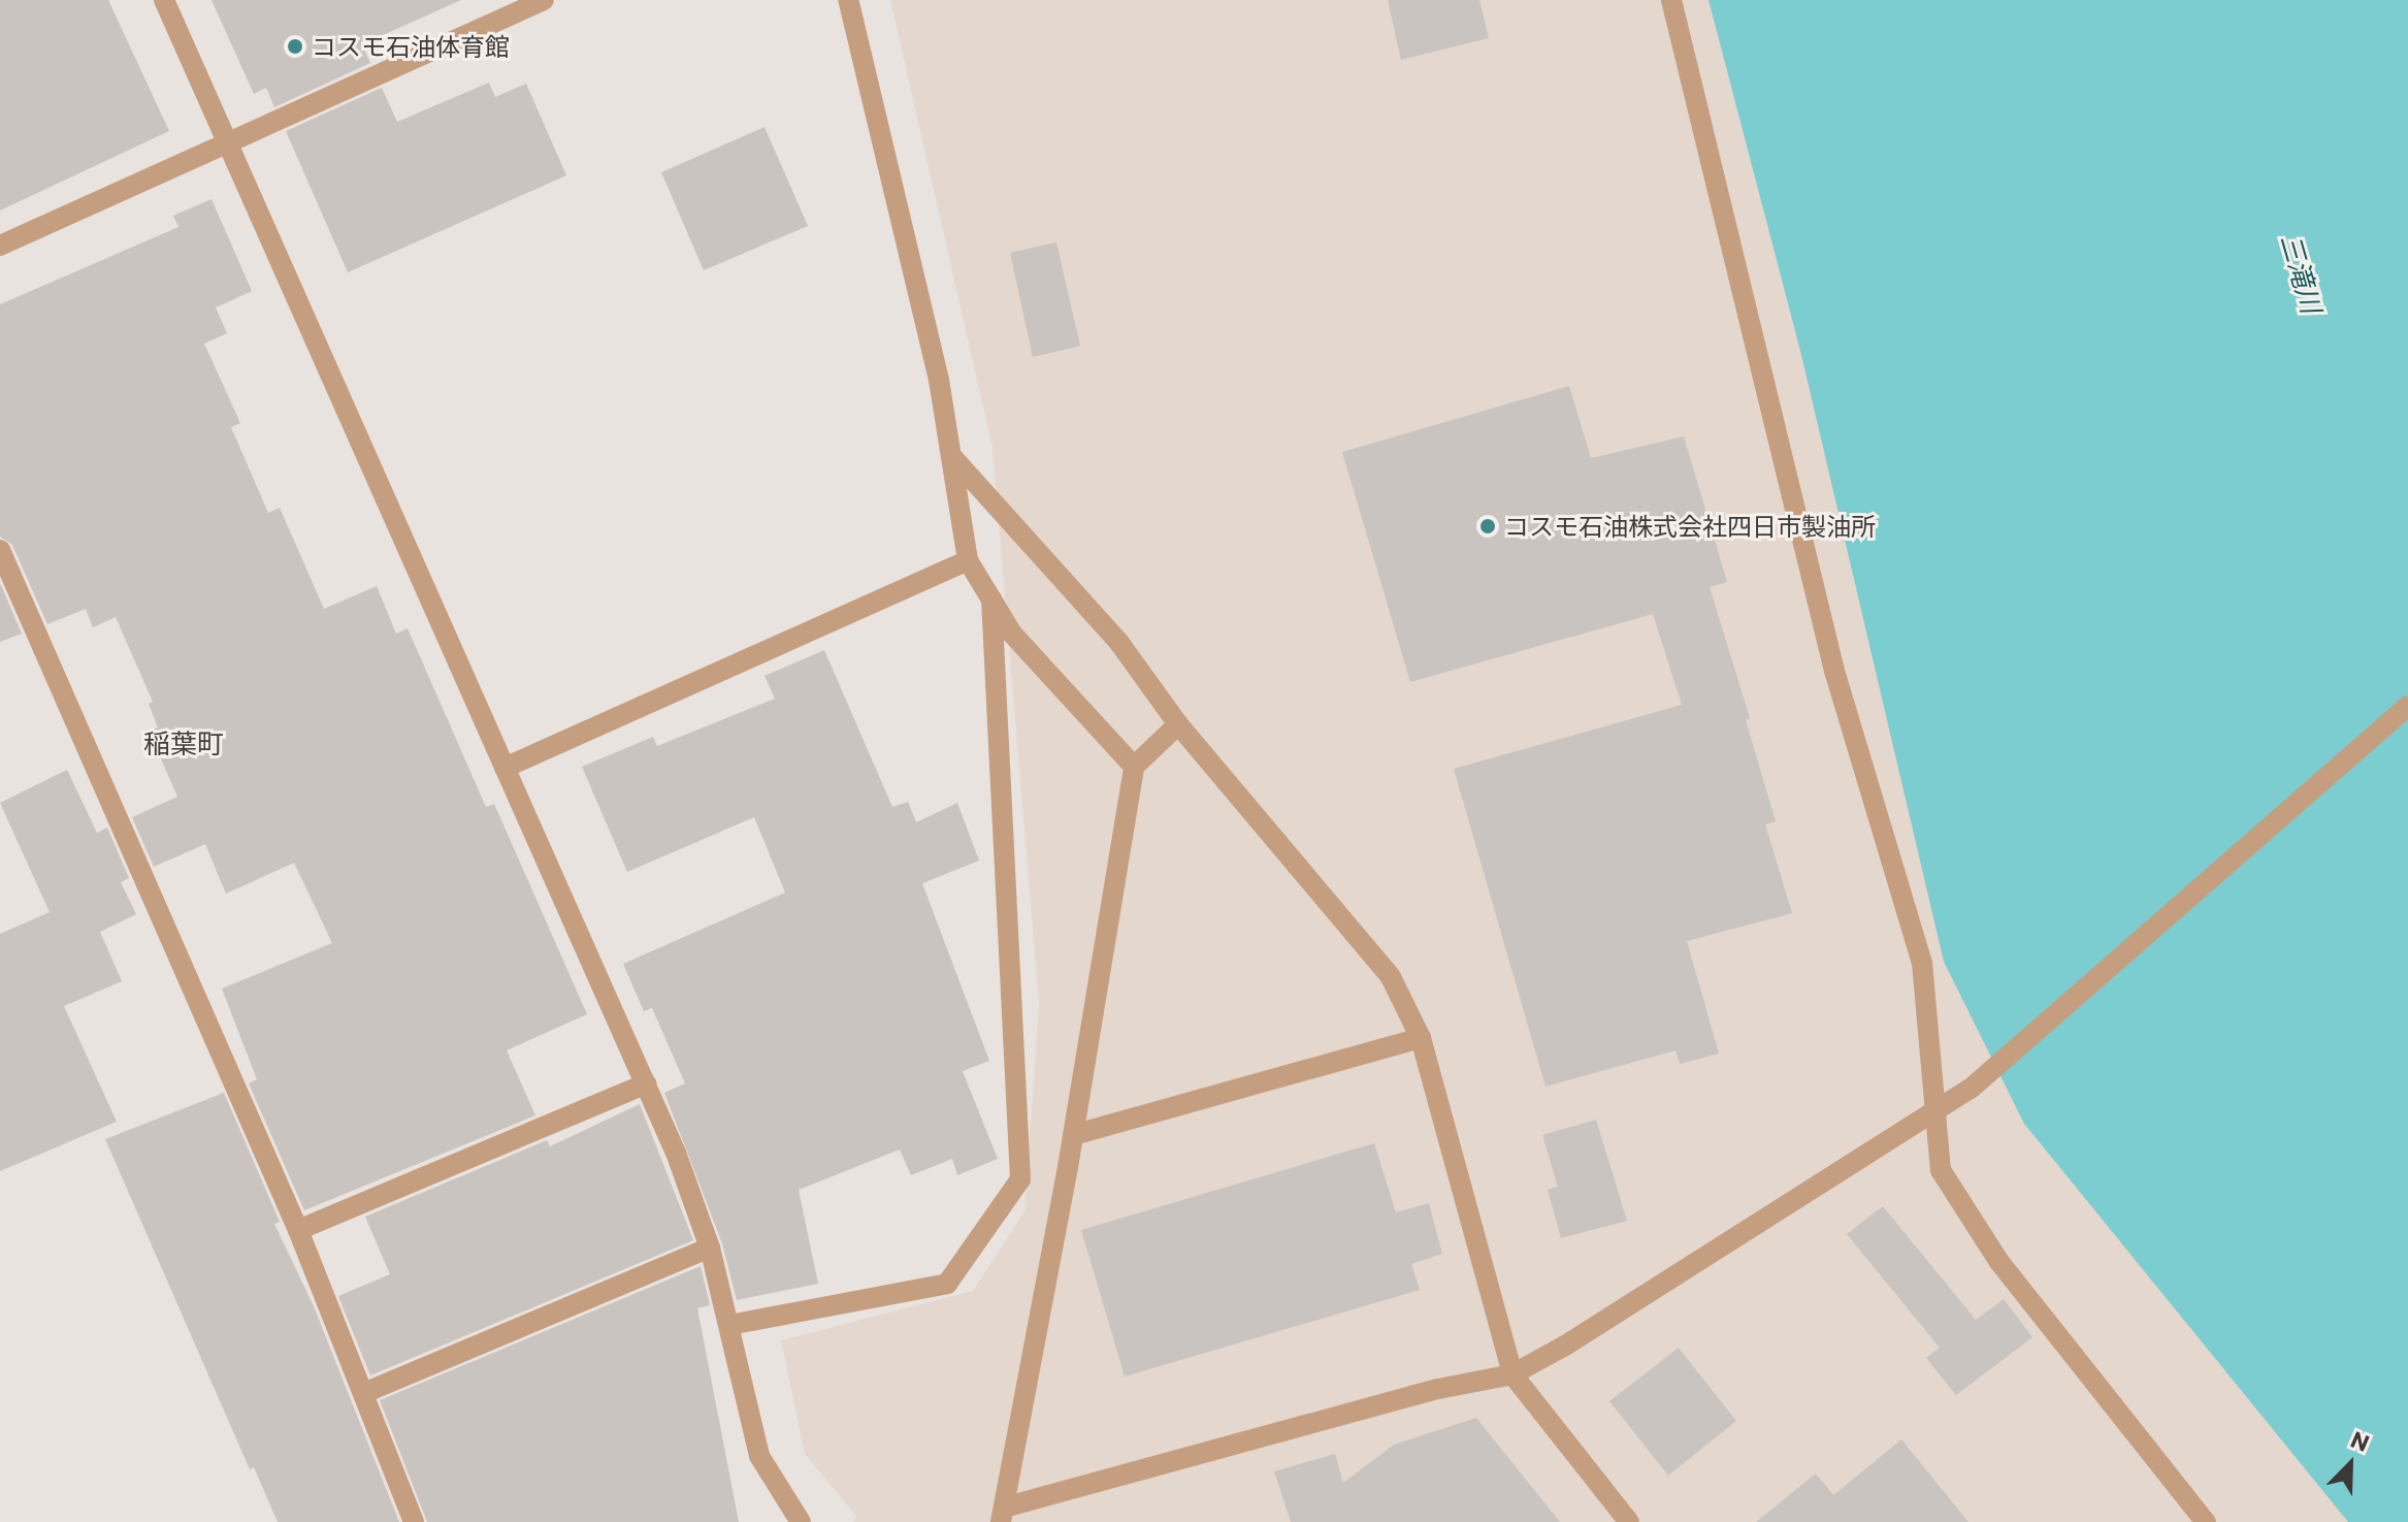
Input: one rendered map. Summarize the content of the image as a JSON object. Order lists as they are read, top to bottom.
{
  "districts": ["稲葉町"],
  "water": ["三滝川"],
  "places": ["コスモ石油体育館", "コスモ石油株式会社四日市製油所"],
  "north": "top right"
}
